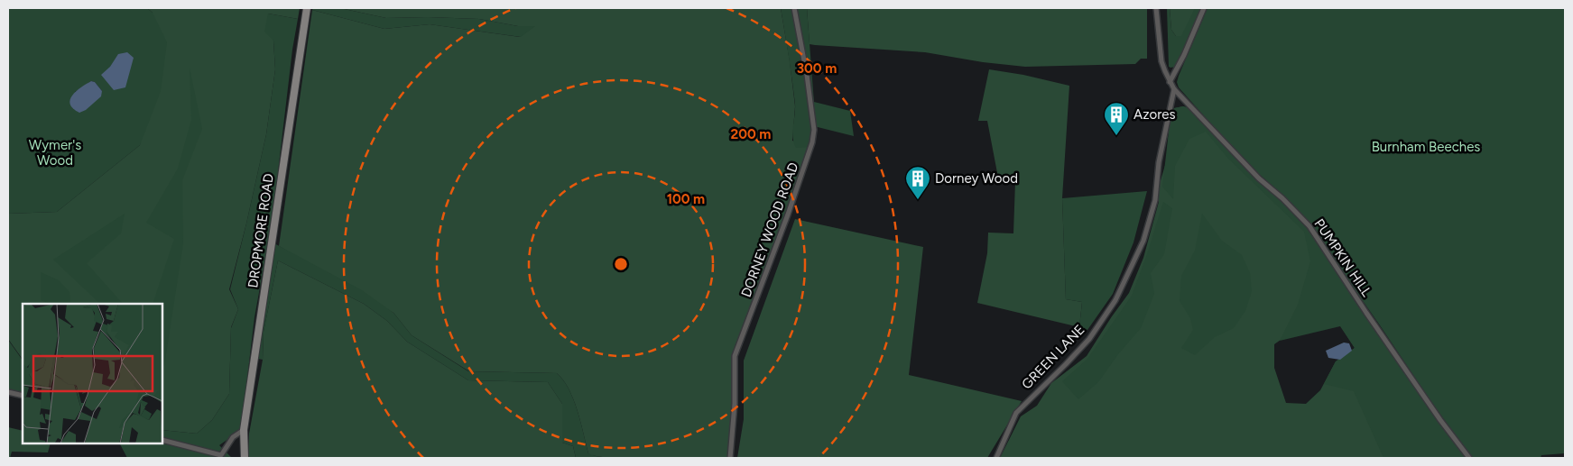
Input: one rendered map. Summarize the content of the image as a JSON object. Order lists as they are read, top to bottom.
{
  "streets": {
    "street": [
      "DORNEY WOOD ROAD",
      "DROPMORE ROAD",
      "PUMPKIN HILL",
      "GREEN LANE"
    ]
  },
  "crossings": [
    ["PUMPKIN HILL", "GREEN LANE"]
  ],
  "parks": ["Wymer's Wood", "Burnham Beeches"],
  "places": {
    "building": ["Azores", "Dorney Wood"]
  },
  "rings": ["300 m", "200 m", "100 m"]
}
